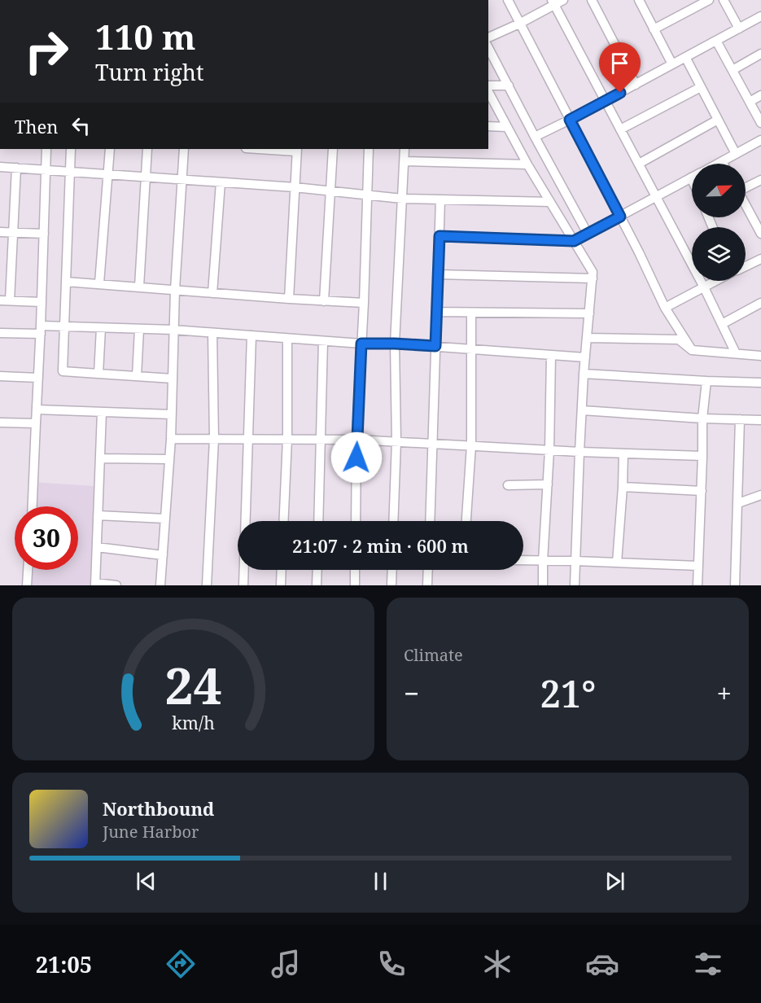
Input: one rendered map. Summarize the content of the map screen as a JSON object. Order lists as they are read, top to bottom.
{
  "north": "top right",
  "page": {
    "turn": ["110 m", "Turn right"],
    "then": "Then",
    "limit": "30",
    "trip": "21:07 · 2 min · 600 m",
    "tile": "Climate",
    "heat": ["−", "21°", "+"],
    "song": ["Northbound", "June Harbor"],
    "tabs": "21:05",
    "gauge": ["24", "km/h"]
  }
}
